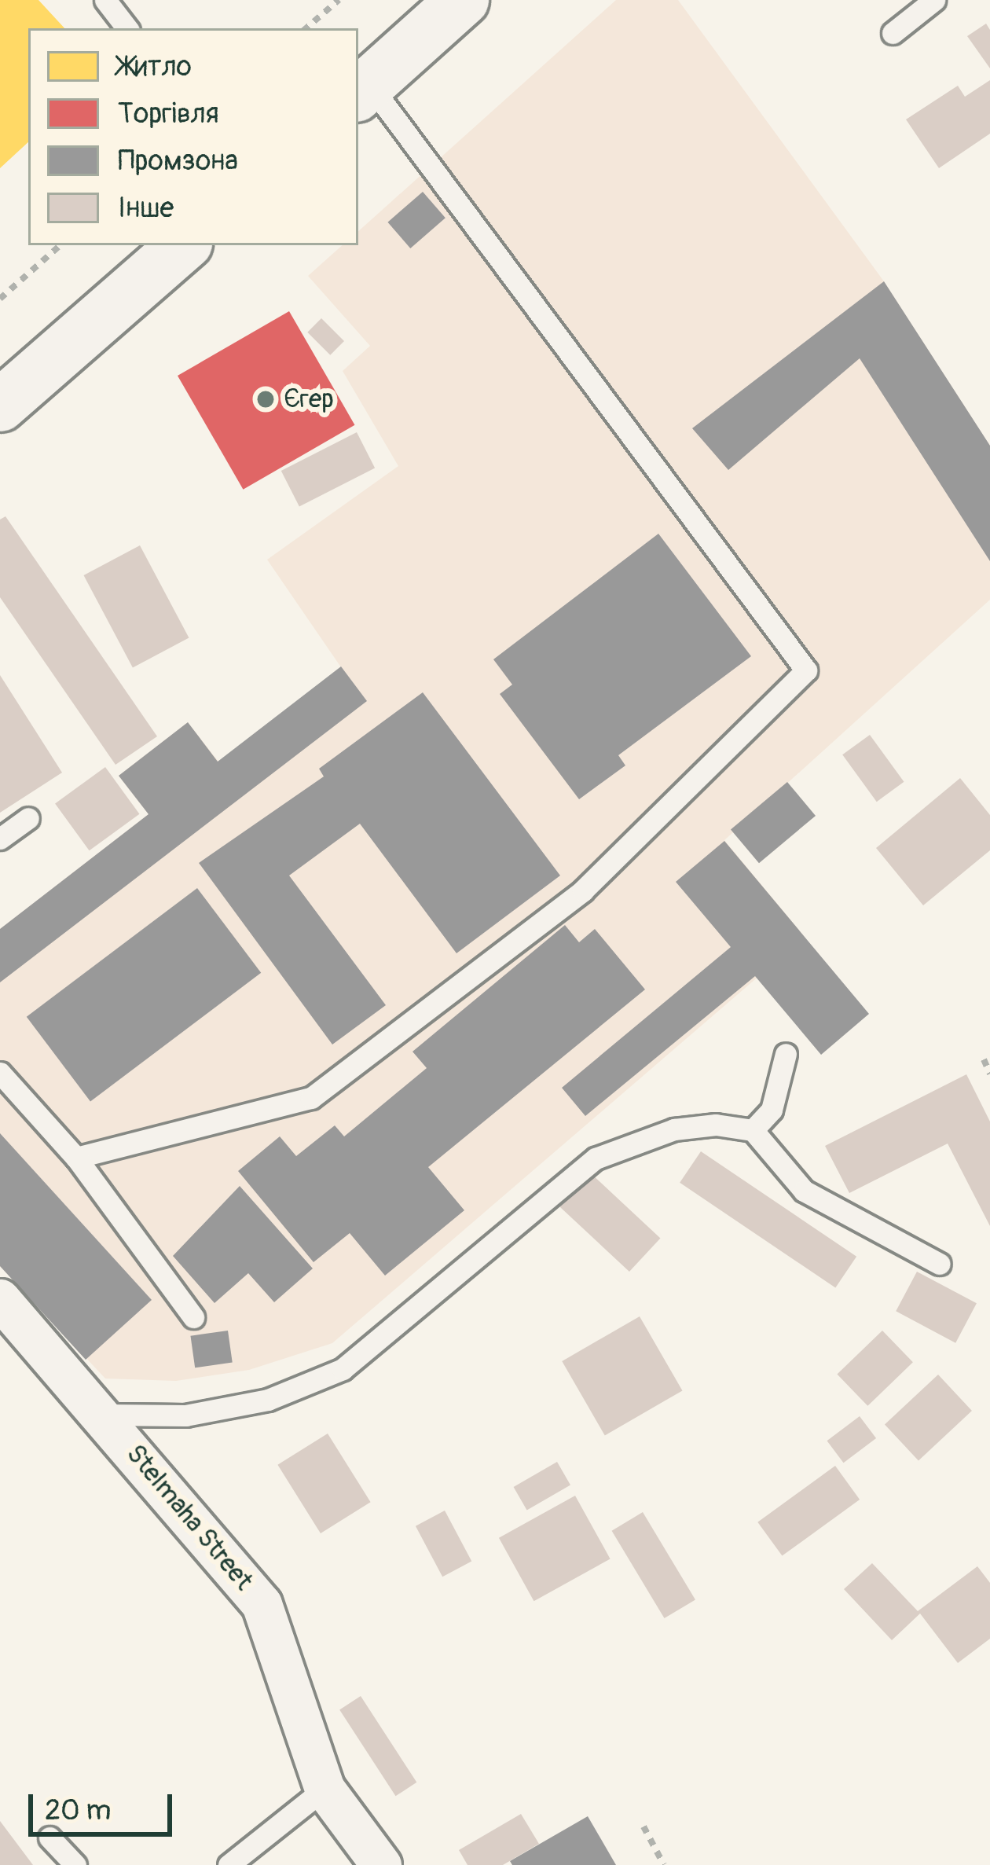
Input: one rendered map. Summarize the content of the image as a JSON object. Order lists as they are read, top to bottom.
{
  "streets": {
    "street": ["Stelmaha Street"]
  },
  "places": ["Єгер"],
  "legend": [
    "Житло",
    "Торгівля",
    "Промзона",
    "Інше"
  ],
  "scale_bar": "20 m"
}
